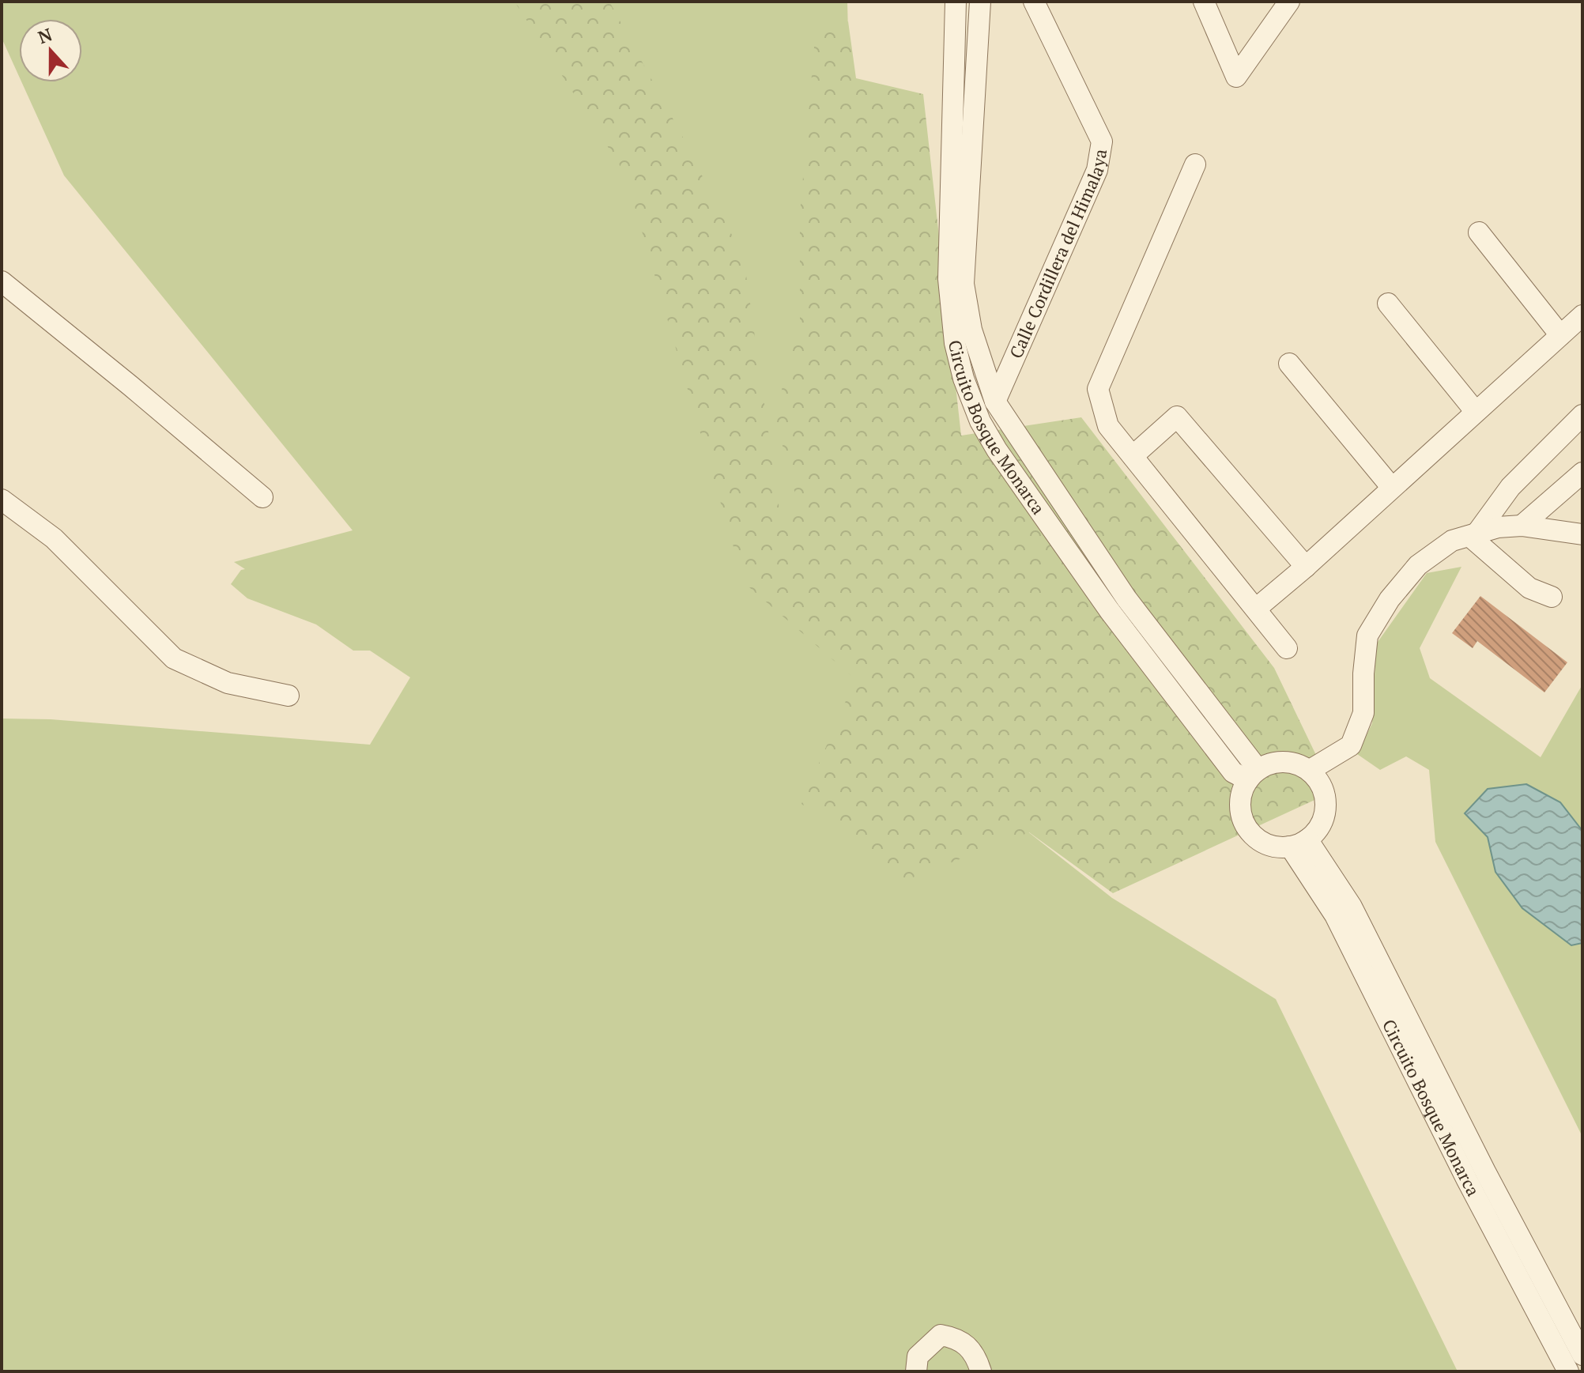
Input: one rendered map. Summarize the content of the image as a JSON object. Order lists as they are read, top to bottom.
{
  "streets": {
    "street": ["Calle Cordillera del Himalaya", "Circuito Bosque Monarca"]
  },
  "crossings": [
    ["Calle Cordillera del Himalaya", "Circuito Bosque Monarca"]
  ],
  "north": "top"
}
